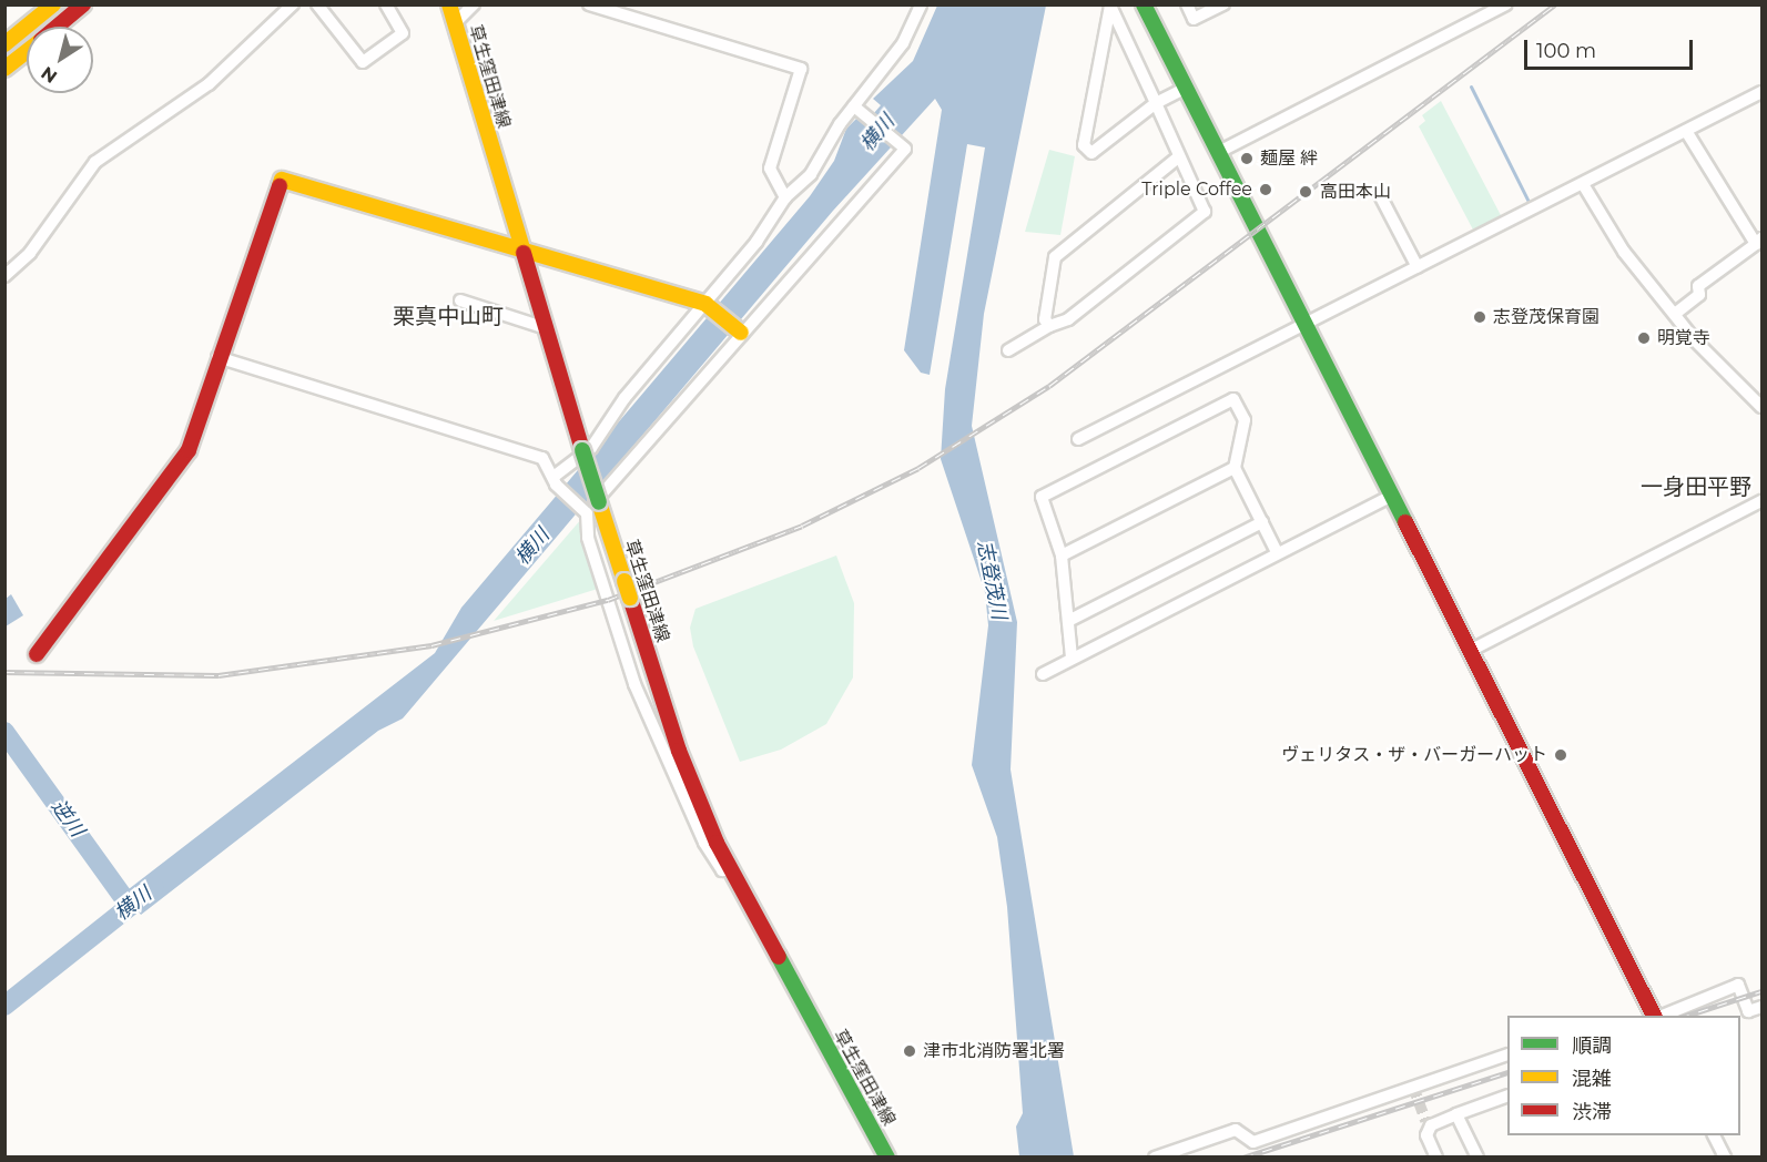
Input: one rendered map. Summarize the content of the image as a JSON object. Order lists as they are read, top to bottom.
{
  "streets": {
    "main road": ["草生窪田津線"]
  },
  "districts": ["栗真中山町", "一身田平野"],
  "water": ["横川", "志登茂川", "逆川"],
  "places": [
    "麺屋 絆",
    "Triple Coffee",
    "高田本山",
    "志登茂保育園",
    "明覚寺",
    "ヴェリタス・ザ・バーガーハット",
    "津市北消防署北署"
  ],
  "legend": ["順調", "混雑", "渋滞"],
  "scale_bar": "100 m",
  "north": "bottom left"
}
